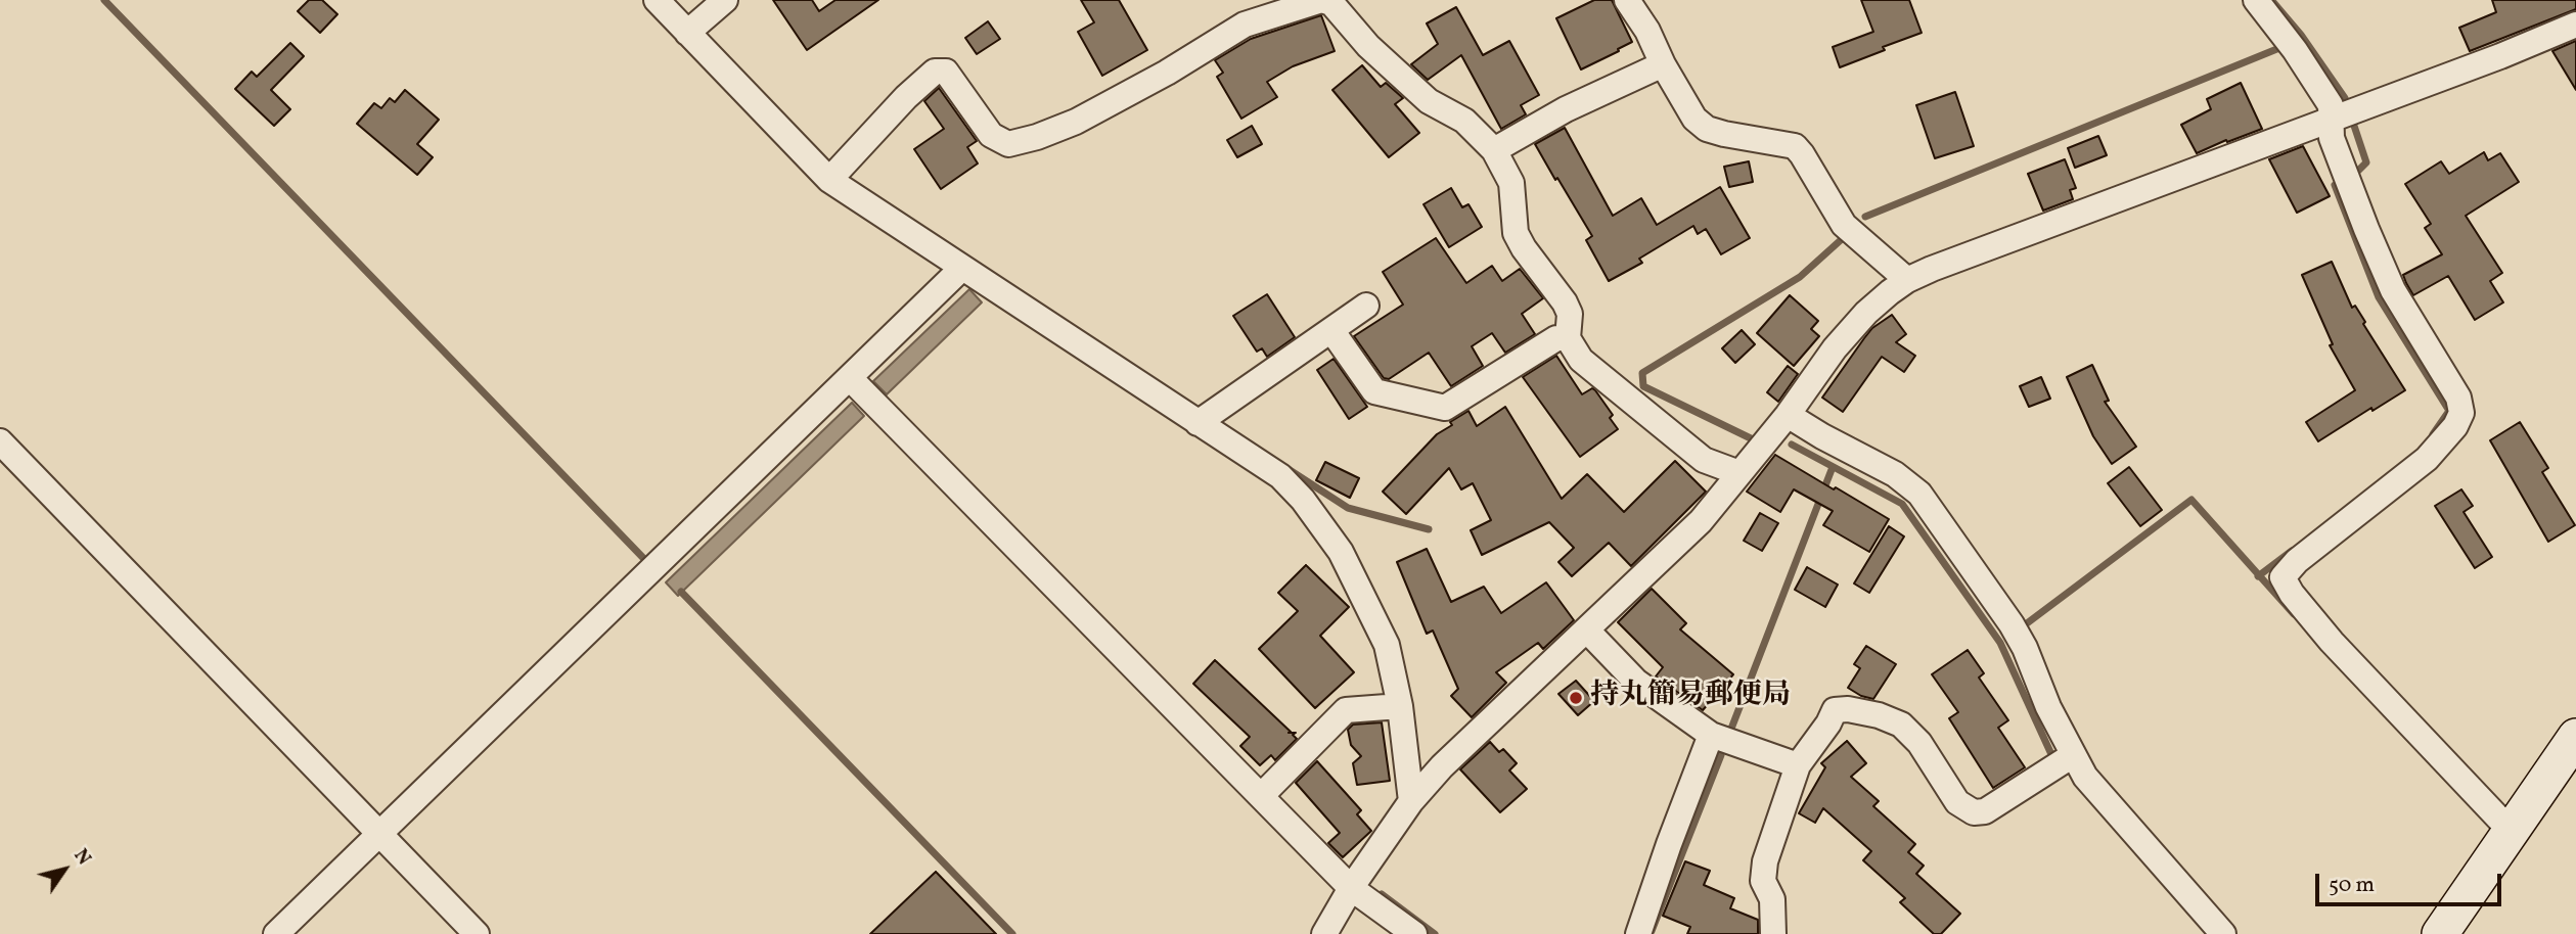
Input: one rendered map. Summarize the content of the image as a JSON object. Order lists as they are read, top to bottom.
{
  "places": ["持丸簡易郵便局"],
  "scale_bar": "50 m",
  "north": "top right"
}
